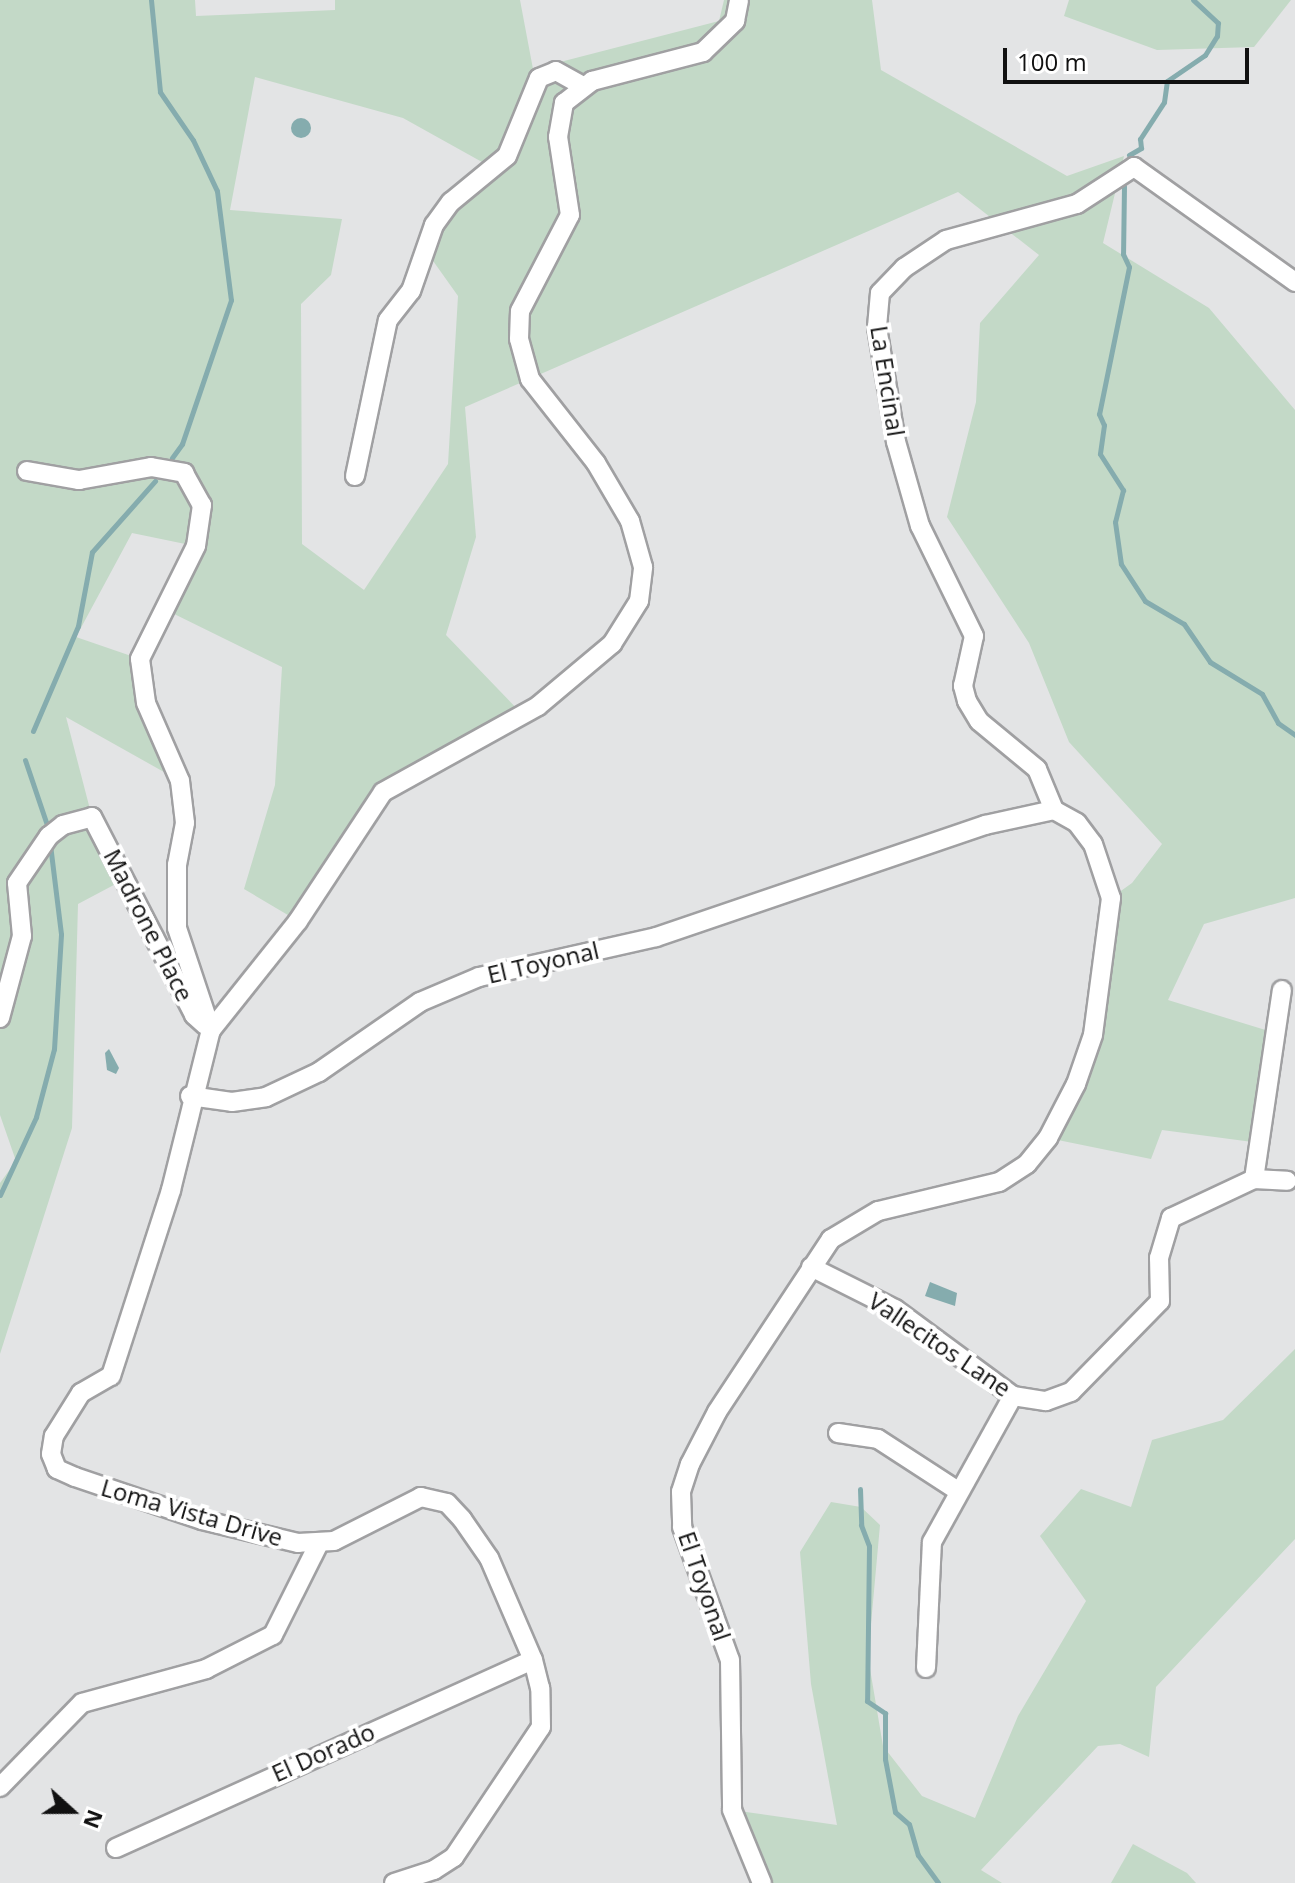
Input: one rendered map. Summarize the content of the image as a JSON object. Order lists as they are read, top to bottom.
{
  "streets": {
    "street": [
      "La Encinal",
      "Madrone Place",
      "El Toyonal",
      "Vallecitos Lane",
      "Loma Vista Drive",
      "El Dorado"
    ]
  },
  "crossings": [
    ["La Encinal", "El Toyonal"],
    ["El Toyonal", "Vallecitos Lane"],
    ["El Toyonal", "Loma Vista Drive"],
    ["Loma Vista Drive", "El Dorado"]
  ],
  "scale_bar": "100 m",
  "north": "right"
}
